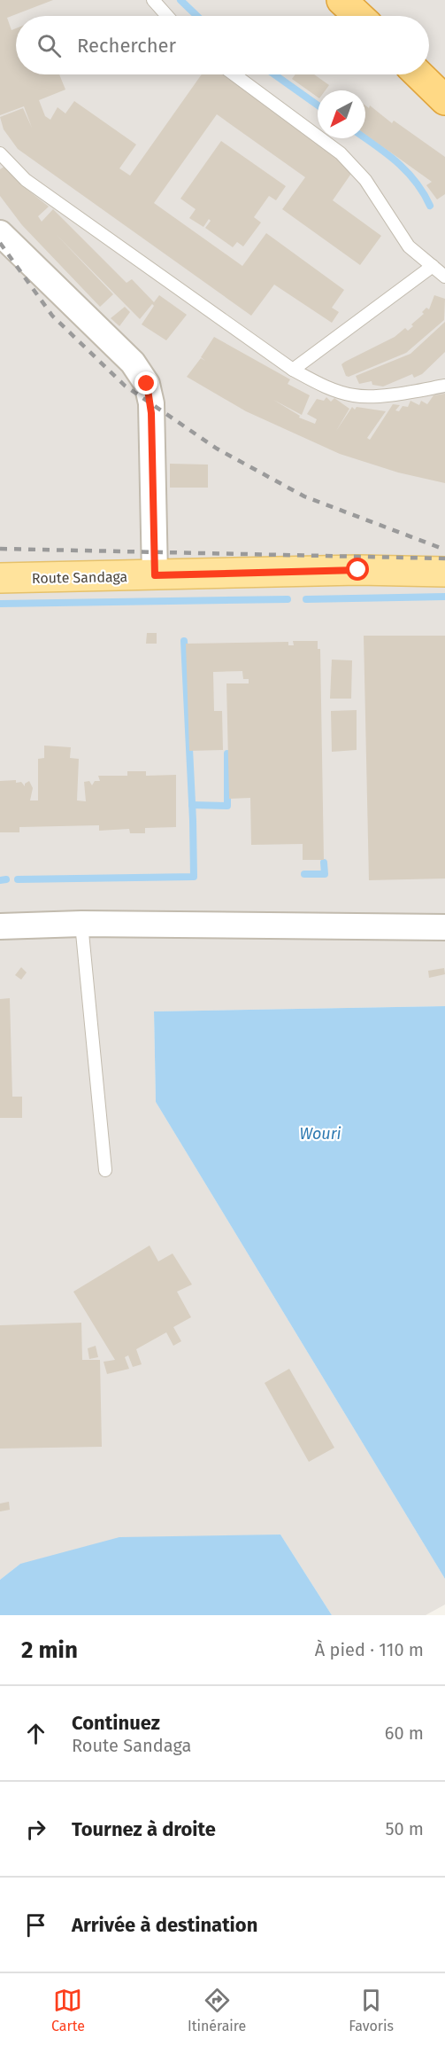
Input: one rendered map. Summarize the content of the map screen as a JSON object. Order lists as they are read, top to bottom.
{
  "streets": {
    "main road": ["Route Sandaga"]
  },
  "water": ["Wouri"],
  "north": "bottom left",
  "page": {
    "search": "Rechercher",
    "heading": ["2 min", "À pied · 110 m"],
    "list": [
      ["Continuez", "Route Sandaga", "60 m"],
      ["Tournez à droite", "50 m"],
      "Arrivée à destination"
    ],
    "nav": ["Carte", "Itinéraire", "Favoris"]
  }
}
